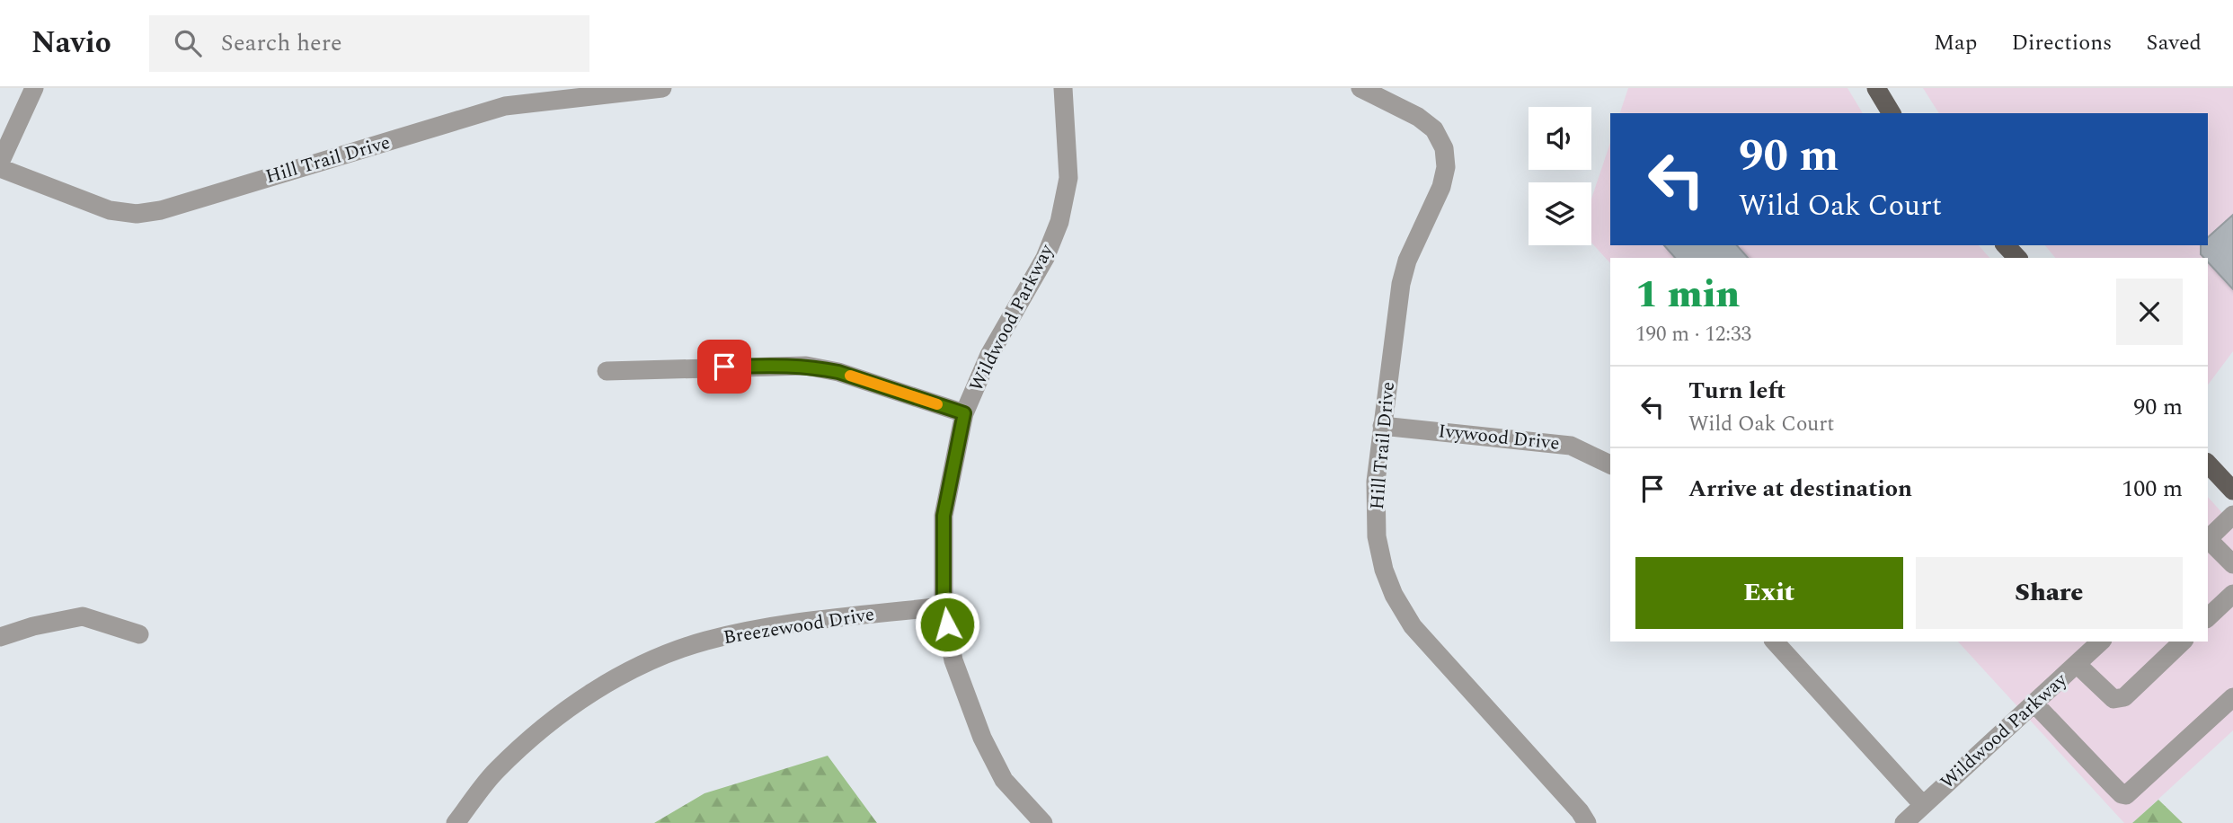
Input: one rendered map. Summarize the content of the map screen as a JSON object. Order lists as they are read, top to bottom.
{
  "streets": {
    "street": [
      "Hill Trail Drive",
      "Wildwood Parkway",
      "Ivywood Drive",
      "Breezewood Drive"
    ]
  },
  "crossings": [
    ["Hill Trail Drive", "Ivywood Drive"],
    ["Wildwood Parkway", "Breezewood Drive"]
  ],
  "page": {
    "header": "Navio",
    "search": "Search here",
    "nav": ["Map", "Directions", "Saved"],
    "turn": ["90 m", "Wild Oak Court"],
    "heading": ["1 min", "190 m · 12:33"],
    "list": [
      {
        "name": "Turn left",
        "note": "Wild Oak Court",
        "value": "90 m"
      },
      {
        "name": "Arrive at destination",
        "value": "100 m"
      }
    ],
    "buttons": ["Exit", "Share"]
  }
}
